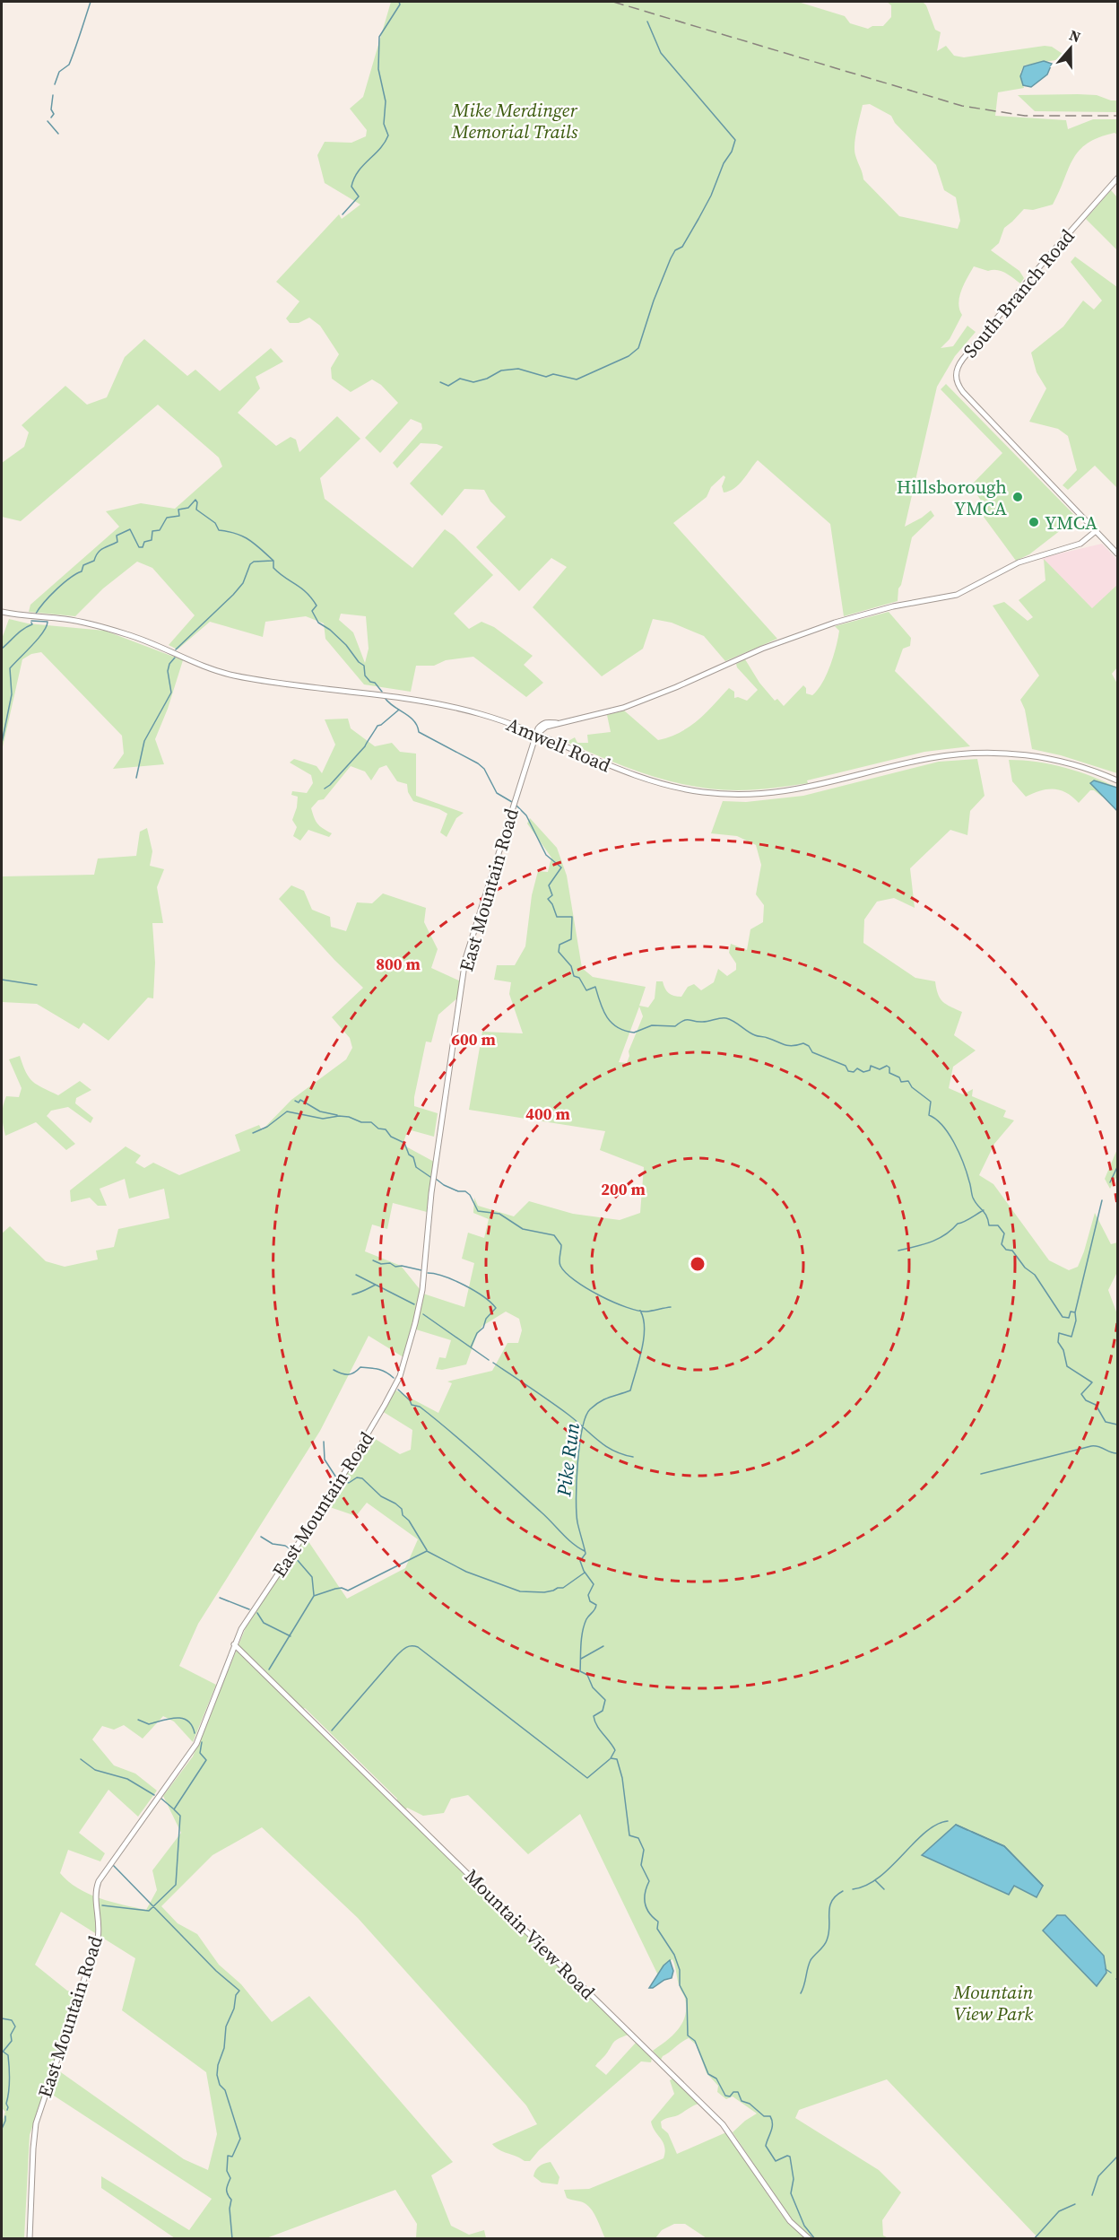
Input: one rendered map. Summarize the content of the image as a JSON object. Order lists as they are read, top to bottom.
{
  "streets": {
    "street": [
      "South Branch Road",
      "Amwell Road",
      "East Mountain Road",
      "Mountain View Road"
    ]
  },
  "crossings": [
    ["Amwell Road", "East Mountain Road"],
    ["East Mountain Road", "Mountain View Road"]
  ],
  "water": ["Pike Run"],
  "parks": ["Mike Merdinger Memorial Trails", "Mountain View Park"],
  "places": ["Hillsborough YMCA", "YMCA"],
  "north": "top",
  "rings": [
    "800 m",
    "600 m",
    "400 m",
    "200 m"
  ]
}
